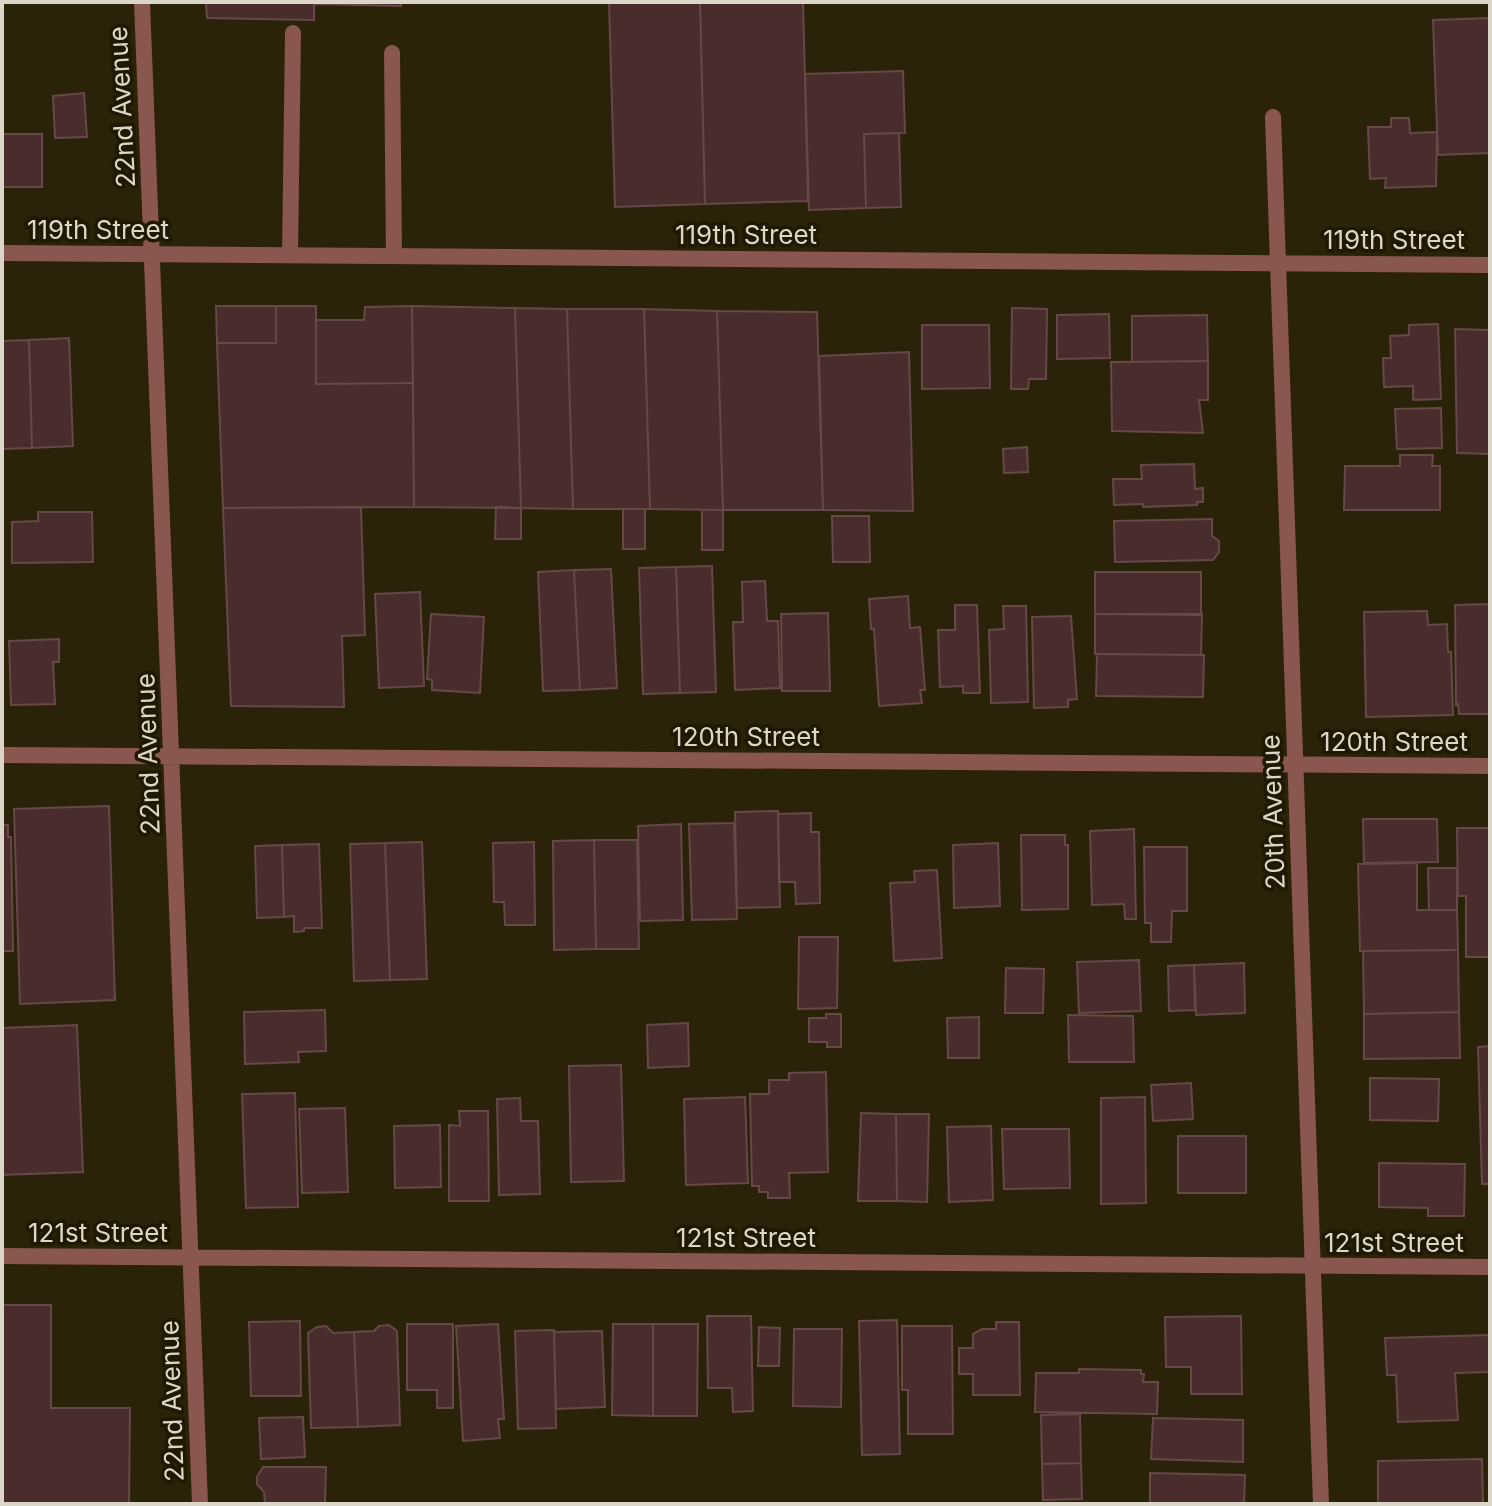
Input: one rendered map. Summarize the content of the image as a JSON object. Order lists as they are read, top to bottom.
{
  "streets": {
    "street": [
      "22nd Avenue",
      "119th Street",
      "120th Street",
      "20th Avenue",
      "121st Street"
    ]
  },
  "crossings": [
    ["22nd Avenue", "119th Street"],
    ["22nd Avenue", "120th Street"],
    ["22nd Avenue", "121st Street"],
    ["119th Street", "20th Avenue"],
    ["120th Street", "20th Avenue"],
    ["20th Avenue", "121st Street"]
  ]
}
